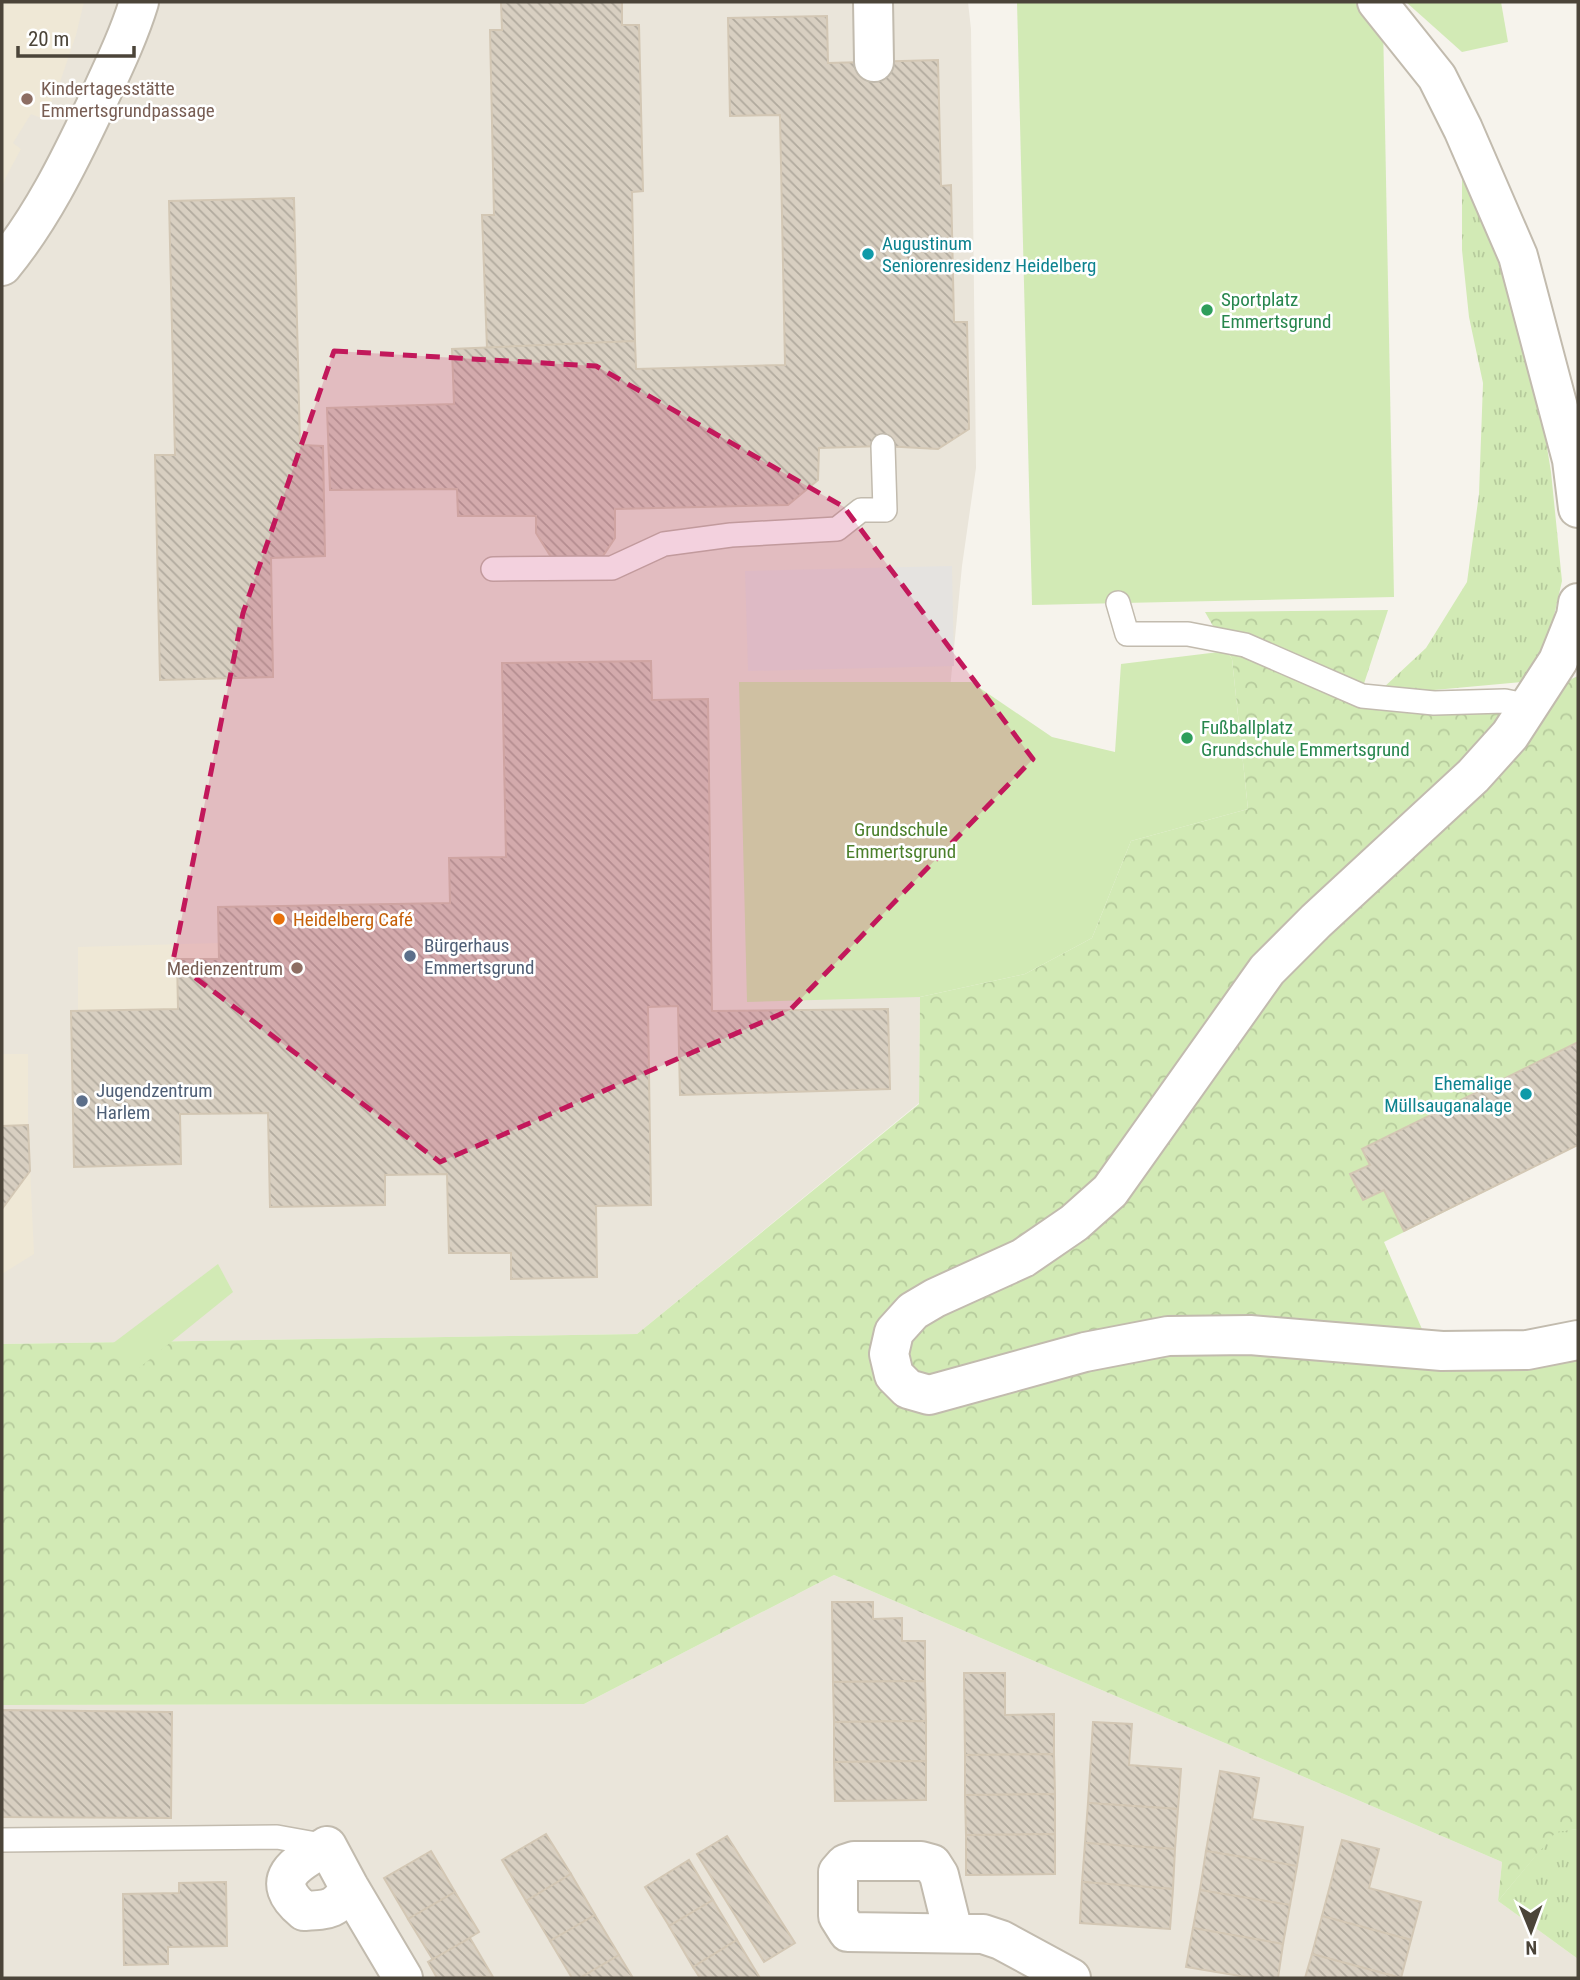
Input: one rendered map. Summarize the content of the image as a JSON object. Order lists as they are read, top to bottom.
{
  "parks": ["Grundschule Emmertsgrund"],
  "places": [
    "Kindertagesstätte Emmertsgrundpassage",
    "Augustinum Seniorenresidenz Heidelberg",
    "Sportplatz Emmertsgrund",
    "Fußballplatz Grundschule Emmertsgrund",
    "Heidelberg Café",
    "Bürgerhaus Emmertsgrund",
    "Medienzentrum",
    "Ehemalige Müllsauganalage",
    "Jugendzentrum Harlem"
  ],
  "scale_bar": "20 m",
  "north": "bottom"
}
